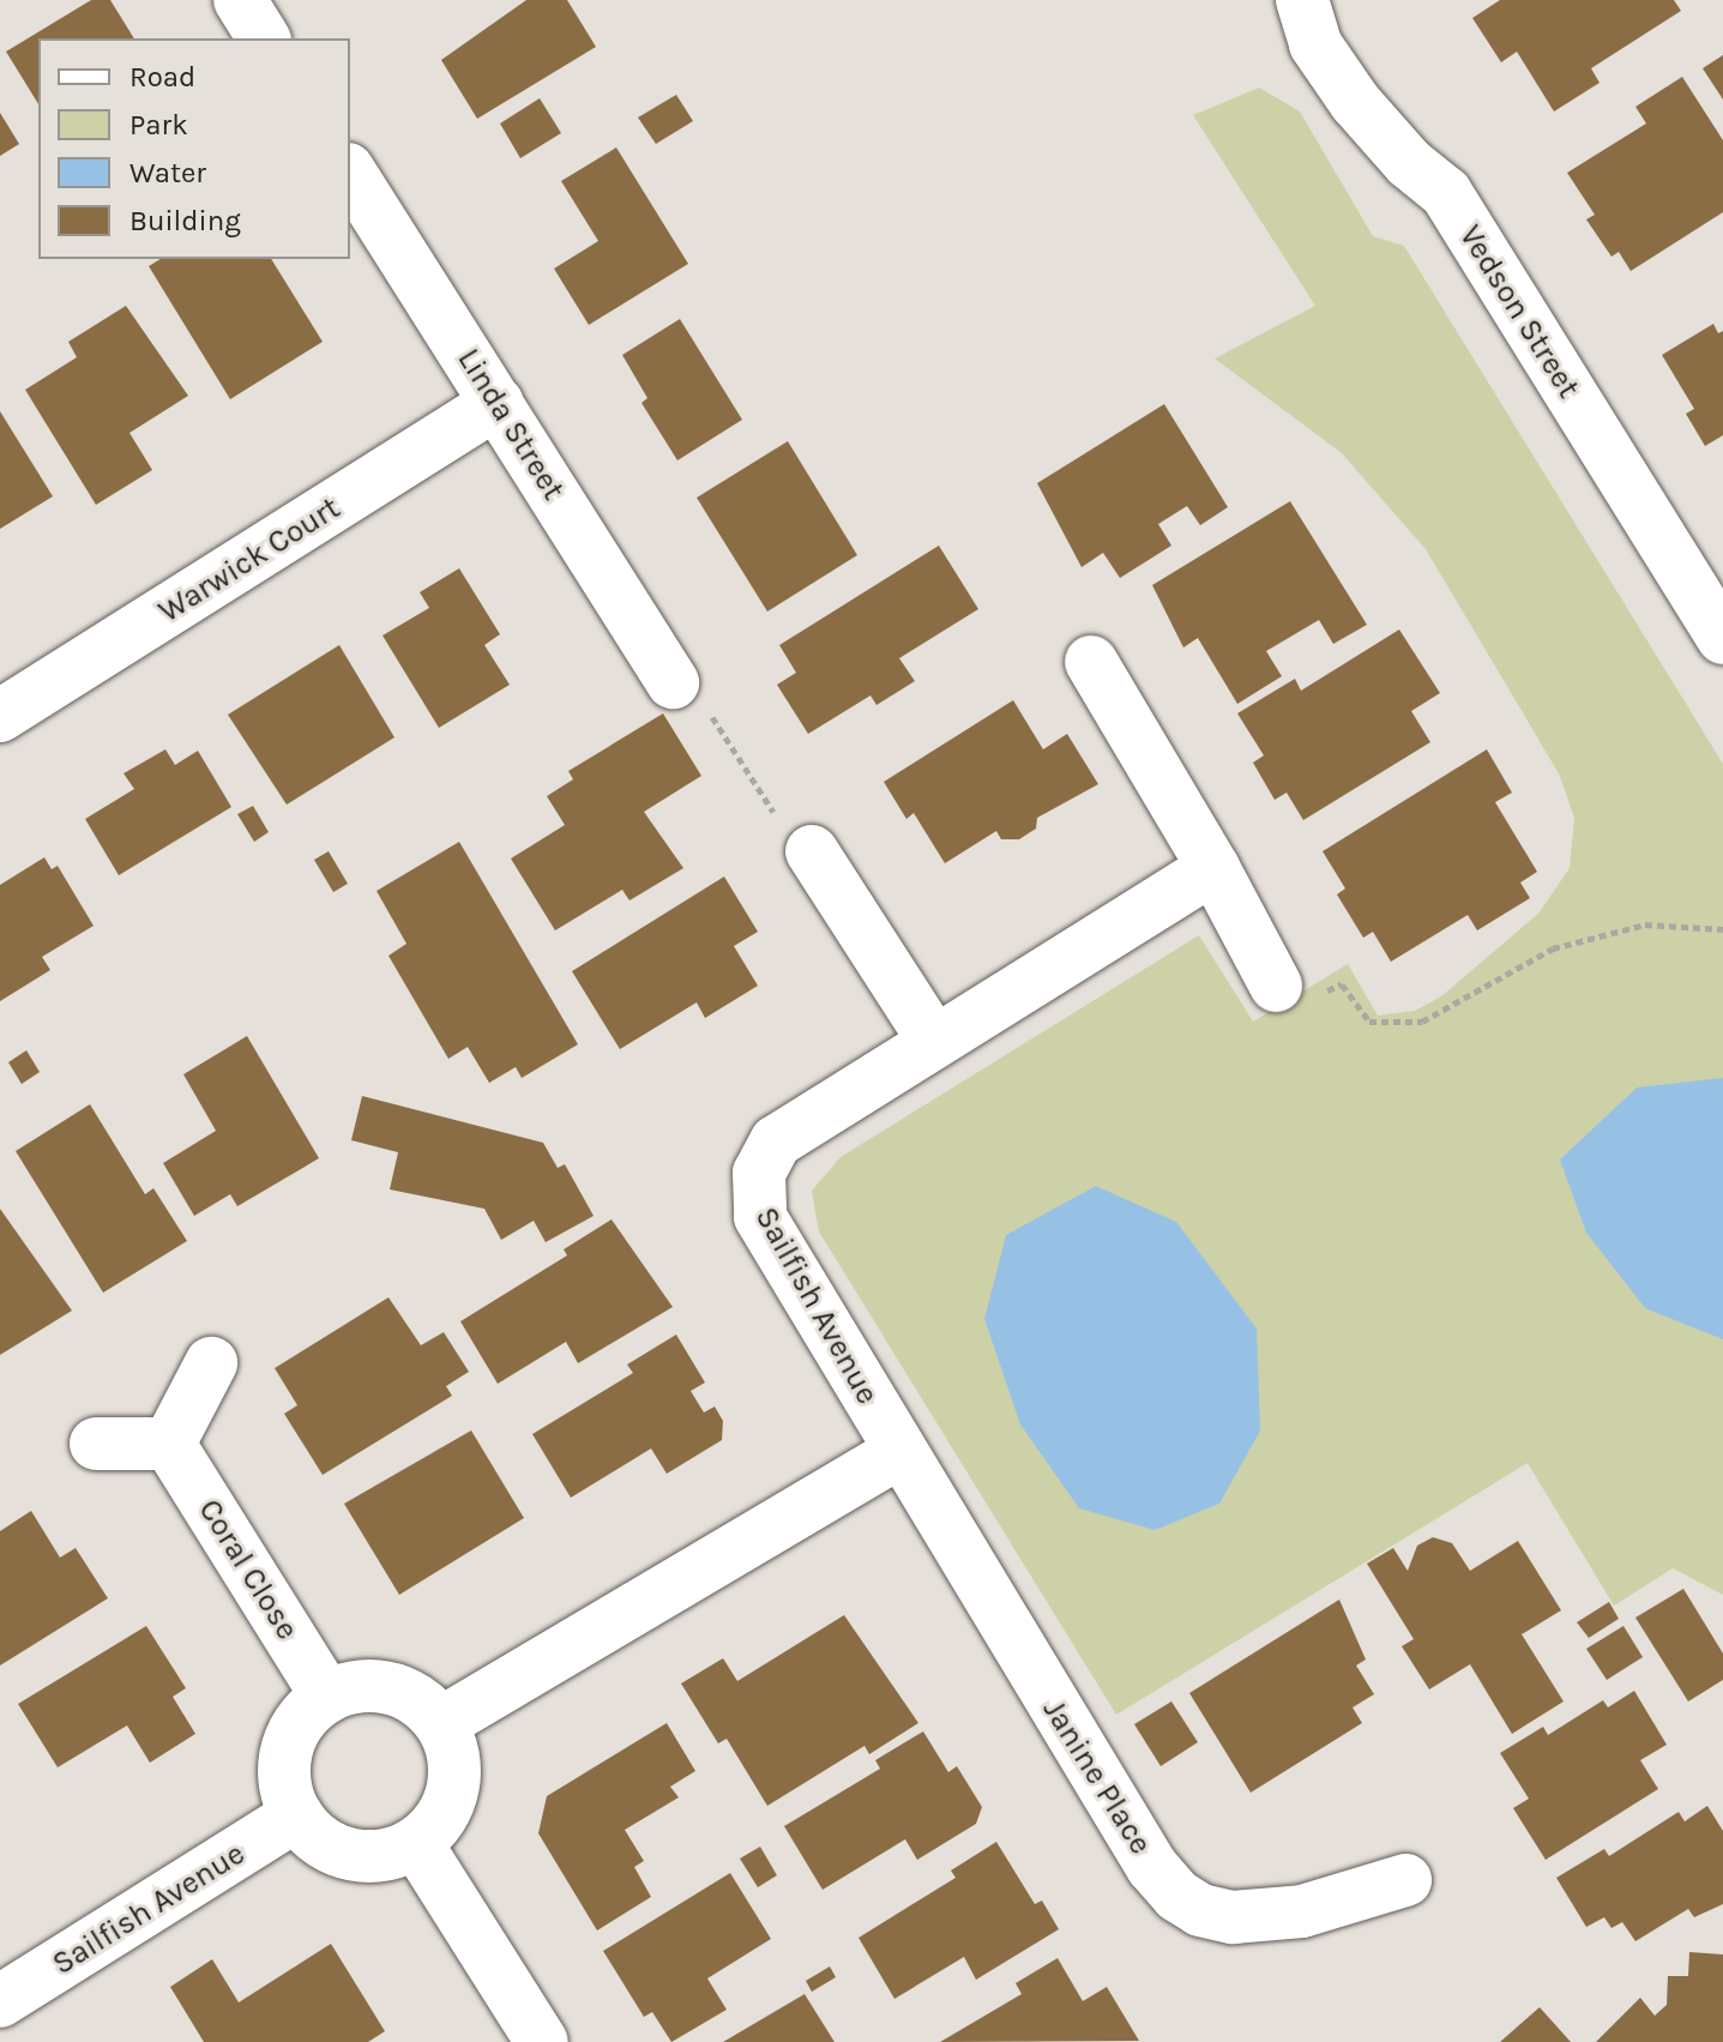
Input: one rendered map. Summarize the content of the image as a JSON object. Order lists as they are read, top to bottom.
{
  "streets": {
    "street": [
      "Vedson Street",
      "Linda Street",
      "Warwick Court",
      "Sailfish Avenue",
      "Coral Close",
      "Janine Place"
    ]
  },
  "crossings": [
    ["Linda Street", "Warwick Court"],
    ["Sailfish Avenue", "Coral Close"],
    ["Sailfish Avenue", "Janine Place"]
  ],
  "legend": [
    "Road",
    "Park",
    "Water",
    "Building"
  ]
}
